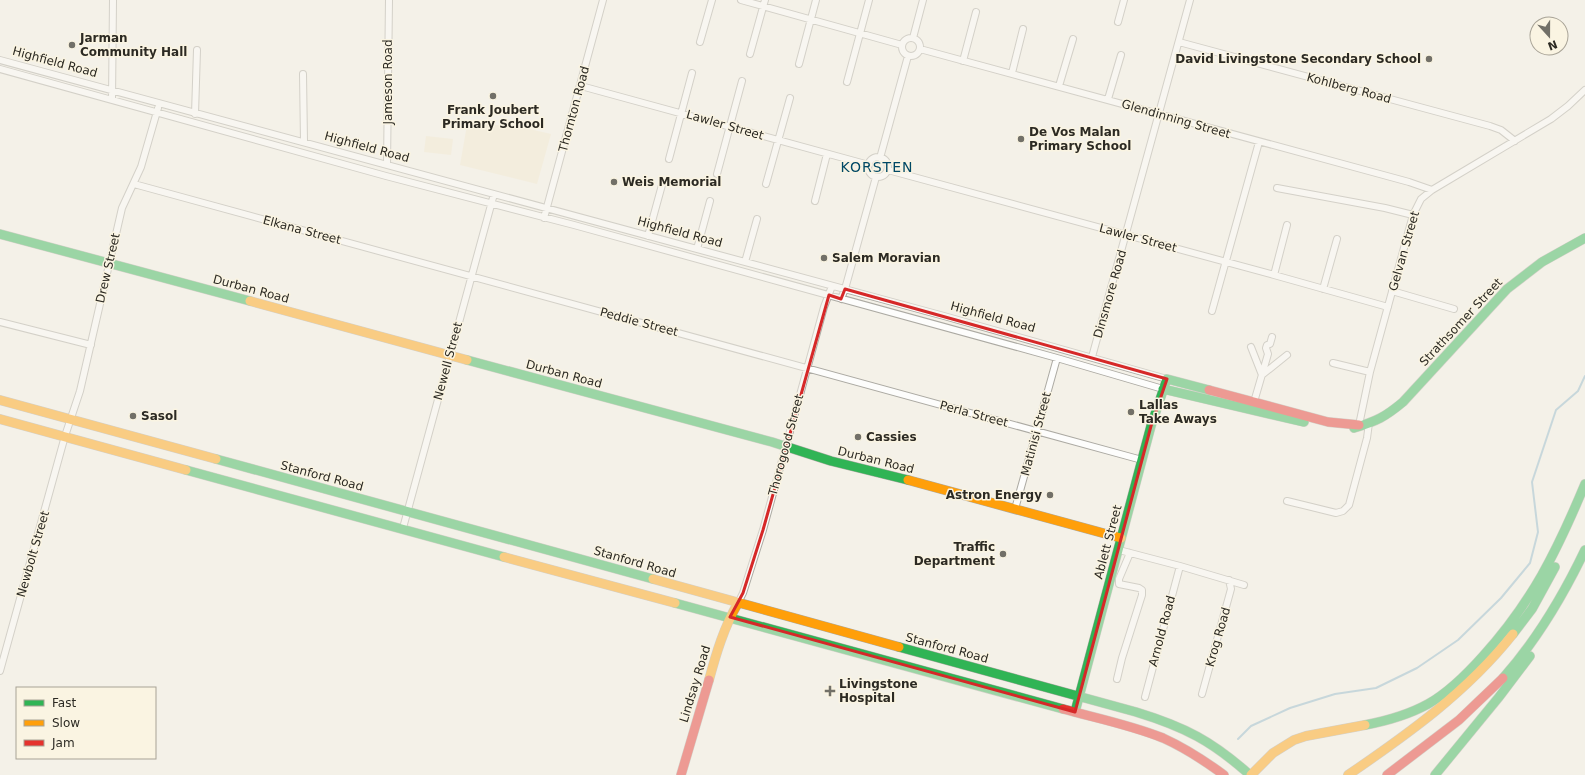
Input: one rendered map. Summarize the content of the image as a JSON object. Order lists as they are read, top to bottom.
{
  "streets": {
    "main road": [
      "Highfield Road",
      "Durban Road",
      "Strathsomer Street",
      "Stanford Road",
      "Ablett Street",
      "Lindsay Road"
    ],
    "street": [
      "Jameson Road",
      "Kohlberg Road",
      "Thornton Road",
      "Glendinning Street",
      "Lawler Street",
      "Elkana Street",
      "Gelvan Street",
      "Drew Street",
      "Dinsmore Road",
      "Peddie Street",
      "Newell Street",
      "Perla Street",
      "Matinisi Street",
      "Thorogood Street",
      "Newbolt Street",
      "Arnold Road",
      "Krog Road"
    ]
  },
  "crossings": [
    ["Highfield Road", "Jameson Road"],
    ["Highfield Road", "Thornton Road"],
    ["Highfield Road", "Gelvan Street"],
    ["Highfield Road", "Drew Street"],
    ["Highfield Road", "Dinsmore Road"],
    ["Highfield Road", "Strathsomer Street"],
    ["Highfield Road", "Newell Street"],
    ["Highfield Road", "Matinisi Street"],
    ["Highfield Road", "Thorogood Street"],
    ["Highfield Road", "Ablett Street"],
    ["Kohlberg Road", "Gelvan Street"],
    ["Kohlberg Road", "Dinsmore Road"],
    ["Thornton Road", "Lawler Street"],
    ["Glendinning Street", "Gelvan Street"],
    ["Glendinning Street", "Dinsmore Road"],
    ["Lawler Street", "Gelvan Street"],
    ["Lawler Street", "Dinsmore Road"],
    ["Elkana Street", "Drew Street"],
    ["Elkana Street", "Peddie Street"],
    ["Elkana Street", "Newell Street"],
    ["Gelvan Street", "Strathsomer Street"],
    ["Drew Street", "Durban Road"],
    ["Drew Street", "Stanford Road"],
    ["Drew Street", "Newbolt Street"],
    ["Durban Road", "Newell Street"],
    ["Durban Road", "Matinisi Street"],
    ["Durban Road", "Thorogood Street"],
    ["Durban Road", "Ablett Street"],
    ["Peddie Street", "Newell Street"],
    ["Peddie Street", "Perla Street"],
    ["Peddie Street", "Thorogood Street"],
    ["Newell Street", "Stanford Road"],
    ["Perla Street", "Matinisi Street"],
    ["Perla Street", "Thorogood Street"],
    ["Perla Street", "Ablett Street"],
    ["Thorogood Street", "Stanford Road"],
    ["Thorogood Street", "Lindsay Road"],
    ["Stanford Road", "Ablett Street"],
    ["Stanford Road", "Lindsay Road"]
  ],
  "districts": ["KORSTEN"],
  "places": {
    "other": [
      "Jarman Community Hall",
      "David Livingstone Secondary School",
      "Frank Joubert Primary School",
      "De Vos Malan Primary School",
      "Weis Memorial",
      "Salem Moravian",
      "Lallas Take Aways",
      "Sasol",
      "Cassies",
      "Astron Energy",
      "Traffic Department"
    ],
    "health": ["Livingstone Hospital"]
  },
  "legend": ["Fast", "Slow", "Jam"],
  "north": "bottom"
}
